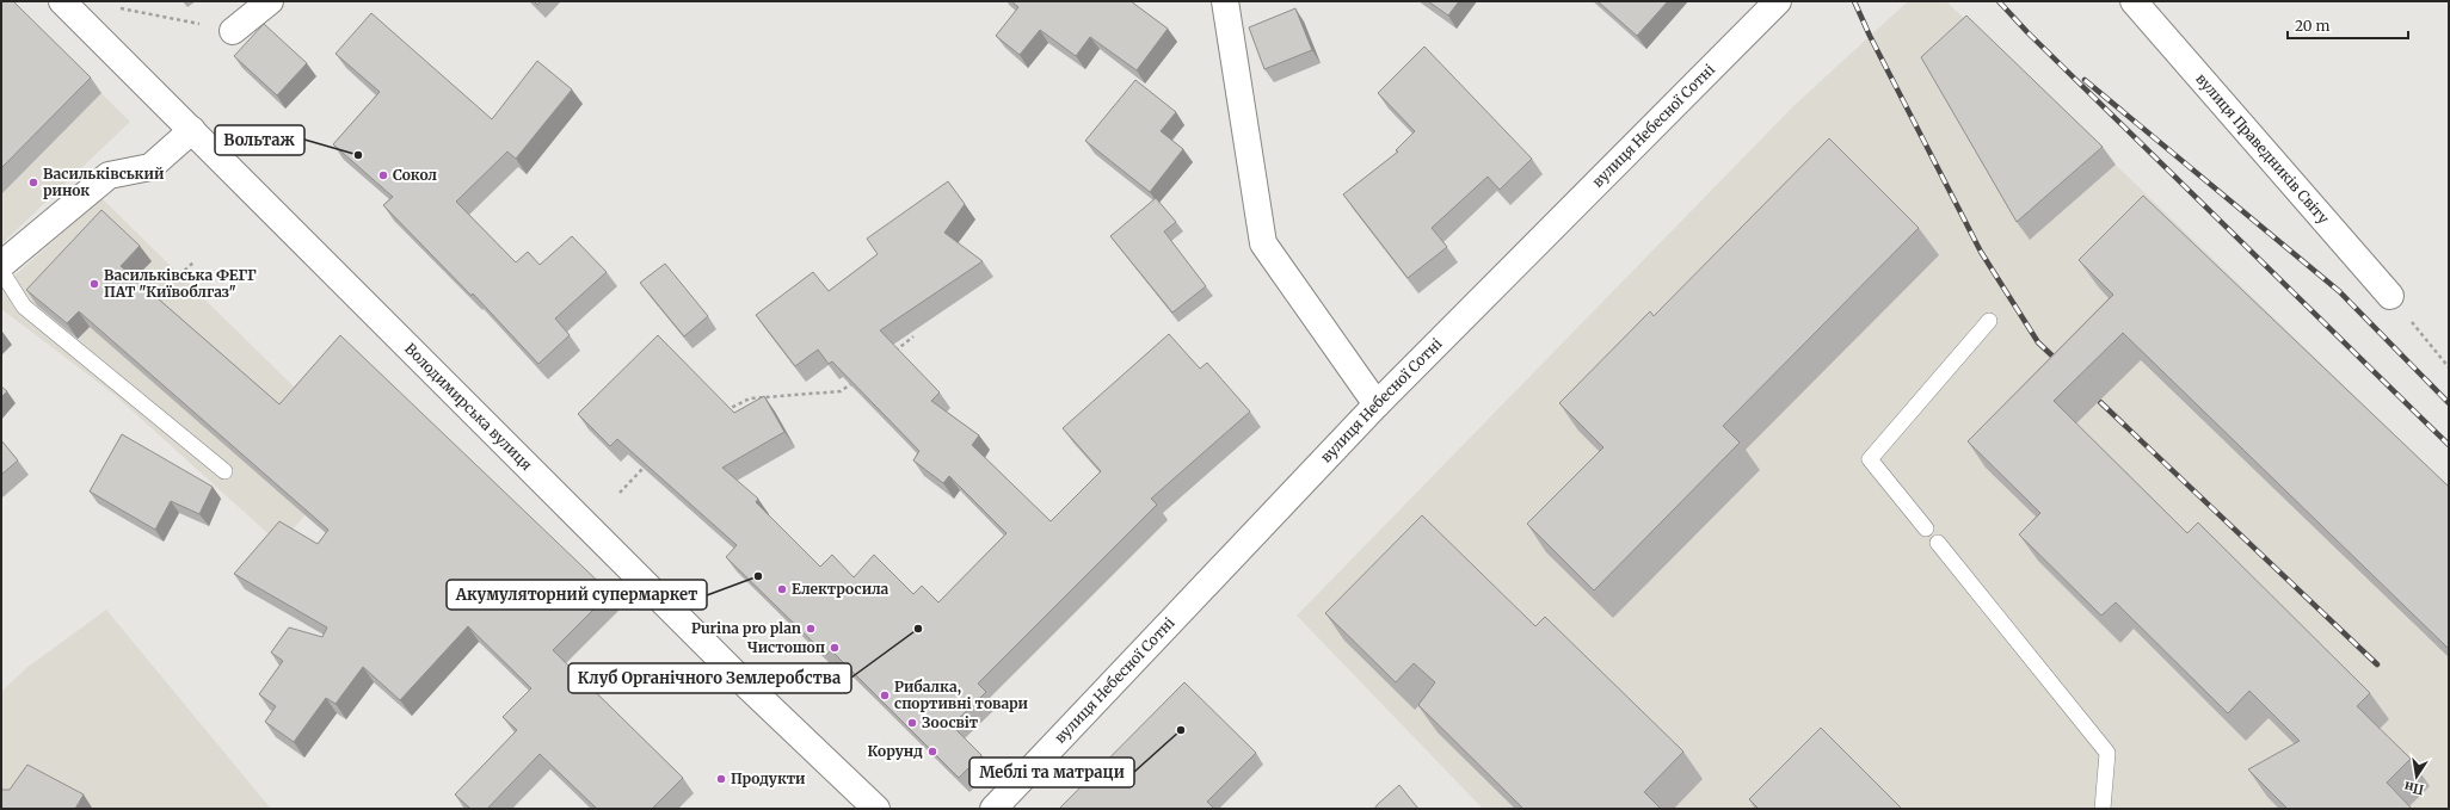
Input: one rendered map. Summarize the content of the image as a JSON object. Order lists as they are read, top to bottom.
{
  "streets": {
    "street": ["вулиця Небесної Сотні", "вулиця Праведників Світу", "Володимирська вулиця"]
  },
  "places": [
    "Вольтаж",
    "Сокол",
    "Васильківський ринок",
    "Васильківська ФЕГГ ПАТ \"Київоблгаз\"",
    "Акумуляторний супермаркет",
    "Електросила",
    "Purina pro plan",
    "Клуб Органічного Землеробства",
    "Чистошоп",
    "Рибалка, спортивні товари",
    "Зоосвіт",
    "Меблі та матраци",
    "Корунд",
    "Продукти"
  ],
  "scale_bar": "20 m",
  "north": "bottom"
}
